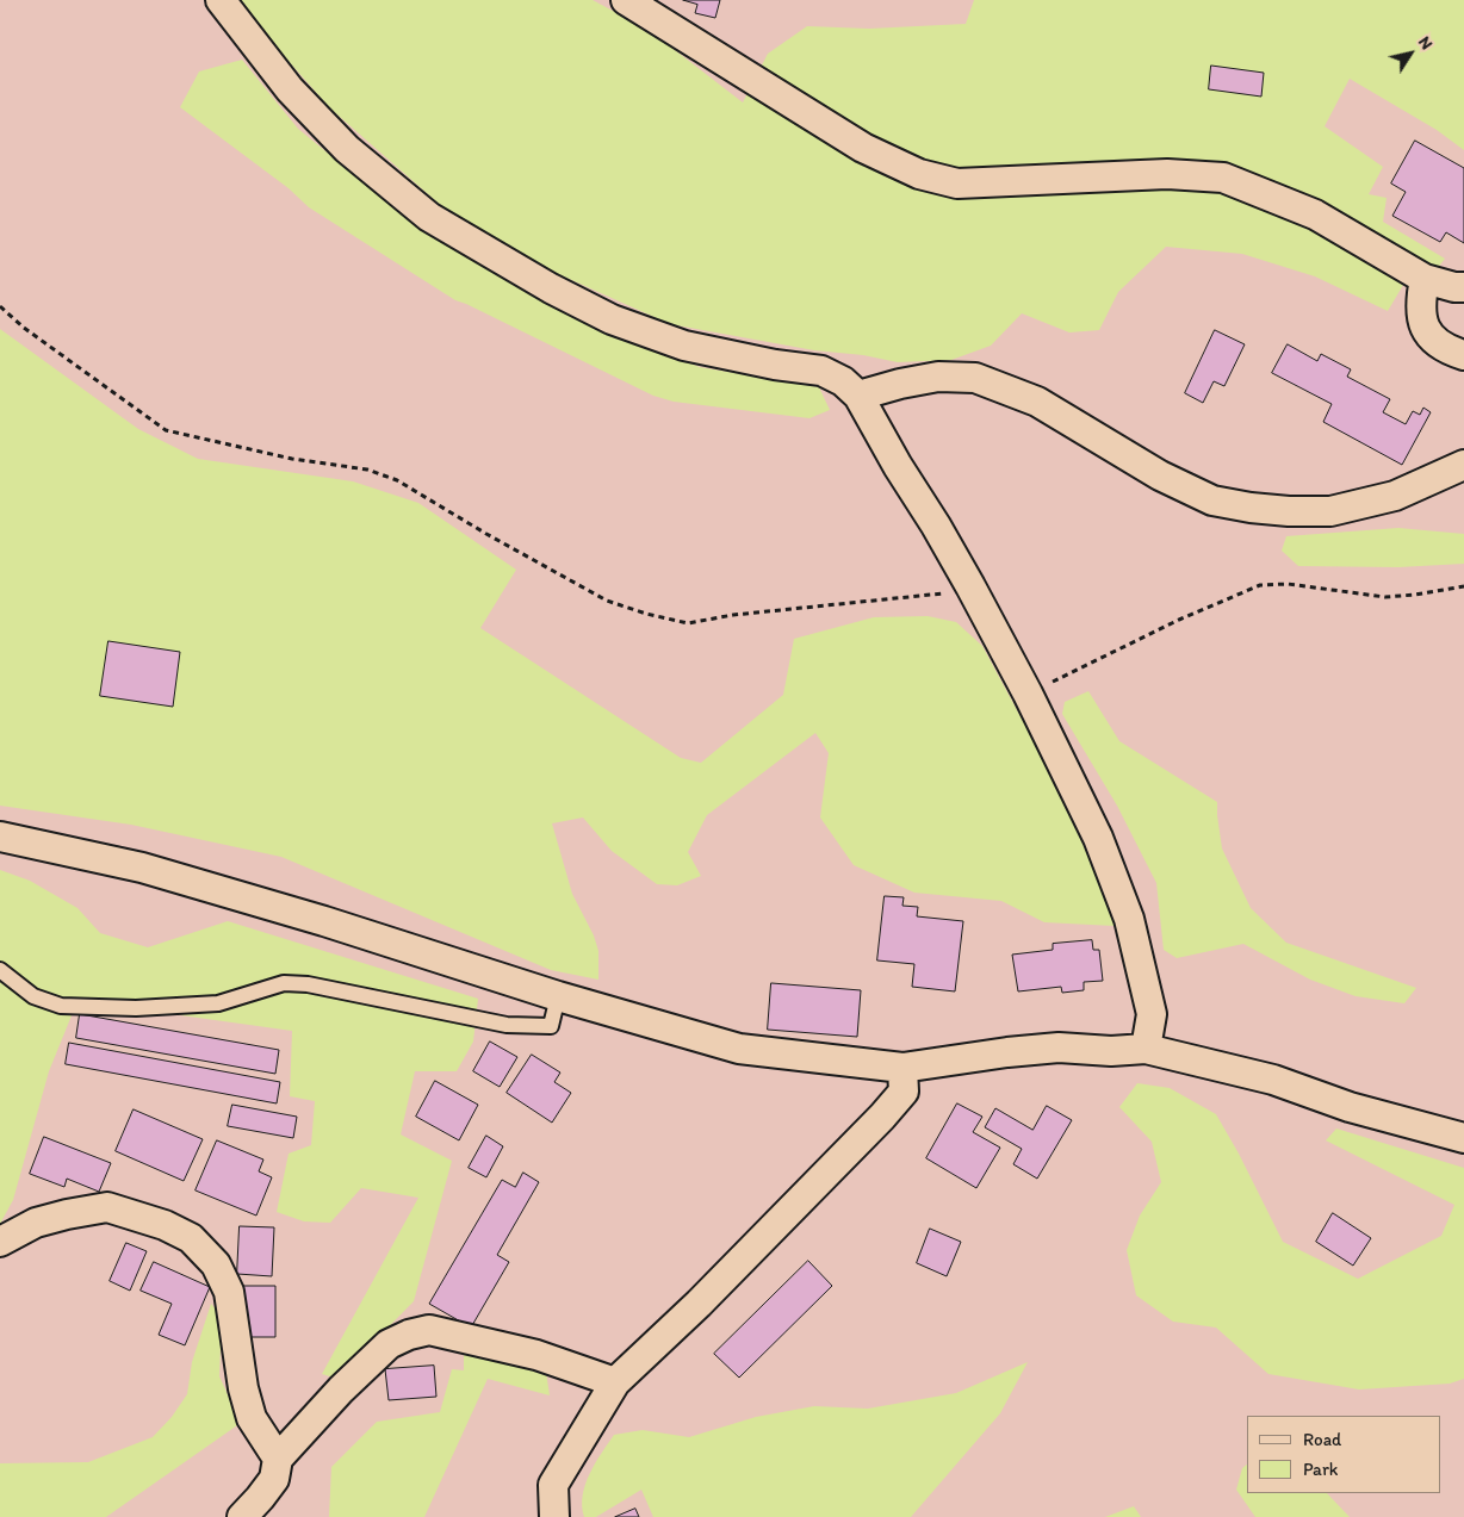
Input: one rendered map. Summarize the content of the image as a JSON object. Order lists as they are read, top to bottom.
{
  "legend": ["Road", "Park"],
  "north": "top right"
}
